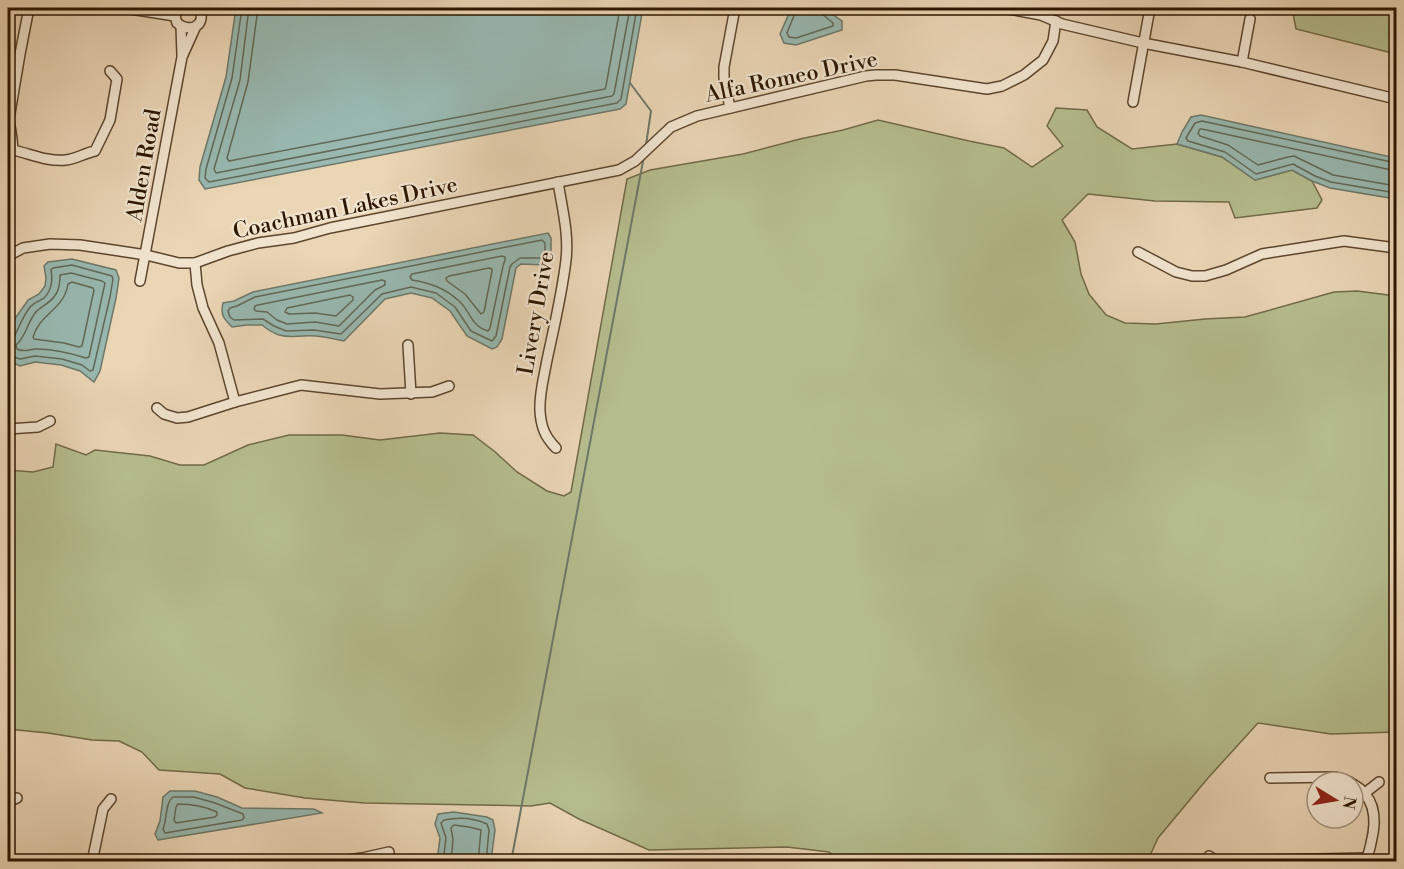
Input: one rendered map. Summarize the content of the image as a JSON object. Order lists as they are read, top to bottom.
{
  "streets": {
    "street": [
      "Alfa Romeo Drive",
      "Alden Road",
      "Coachman Lakes Drive",
      "Livery Drive"
    ]
  },
  "crossings": [
    ["Alfa Romeo Drive", "Coachman Lakes Drive"],
    ["Alden Road", "Coachman Lakes Drive"],
    ["Coachman Lakes Drive", "Livery Drive"]
  ],
  "north": "right"
}
